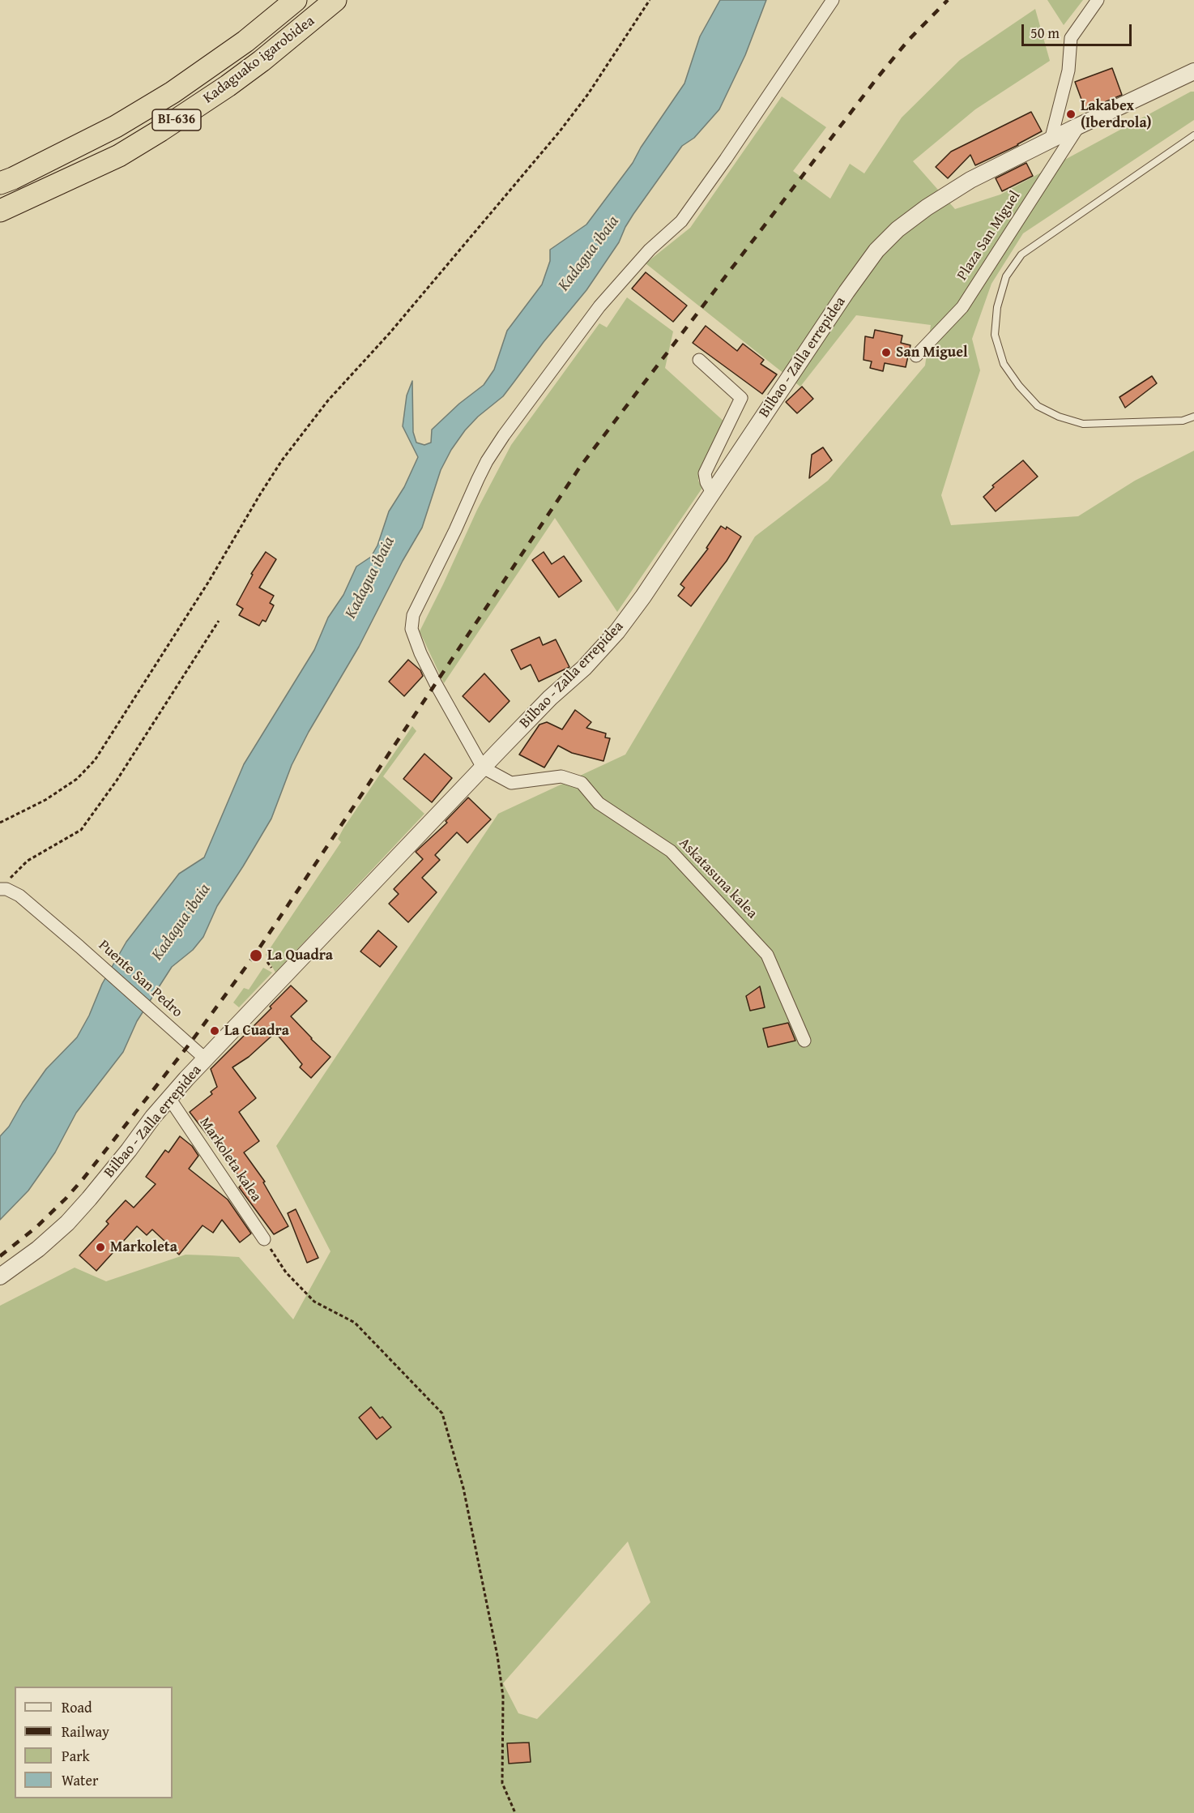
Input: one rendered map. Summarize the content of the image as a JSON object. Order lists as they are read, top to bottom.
{
  "streets": {
    "highway": ["Kadaguako igarobidea", "BI-636"],
    "street": [
      "Plaza San Miguel",
      "Bilbao - Zalla errepidea",
      "Askatasuna kalea",
      "Puente San Pedro",
      "Markoleta kalea"
    ]
  },
  "crossings": [
    ["Plaza San Miguel", "Bilbao - Zalla errepidea"],
    ["Bilbao - Zalla errepidea", "Askatasuna kalea"],
    ["Bilbao - Zalla errepidea", "Puente San Pedro"],
    ["Bilbao - Zalla errepidea", "Markoleta kalea"]
  ],
  "water": ["Kadagua ibaia"],
  "places": [
    "Lakabex (Iberdrola)",
    "San Miguel",
    "La Quadra",
    "La Cuadra",
    "Markoleta"
  ],
  "legend": [
    "Road",
    "Railway",
    "Park",
    "Water"
  ],
  "scale_bar": "50 m"
}
